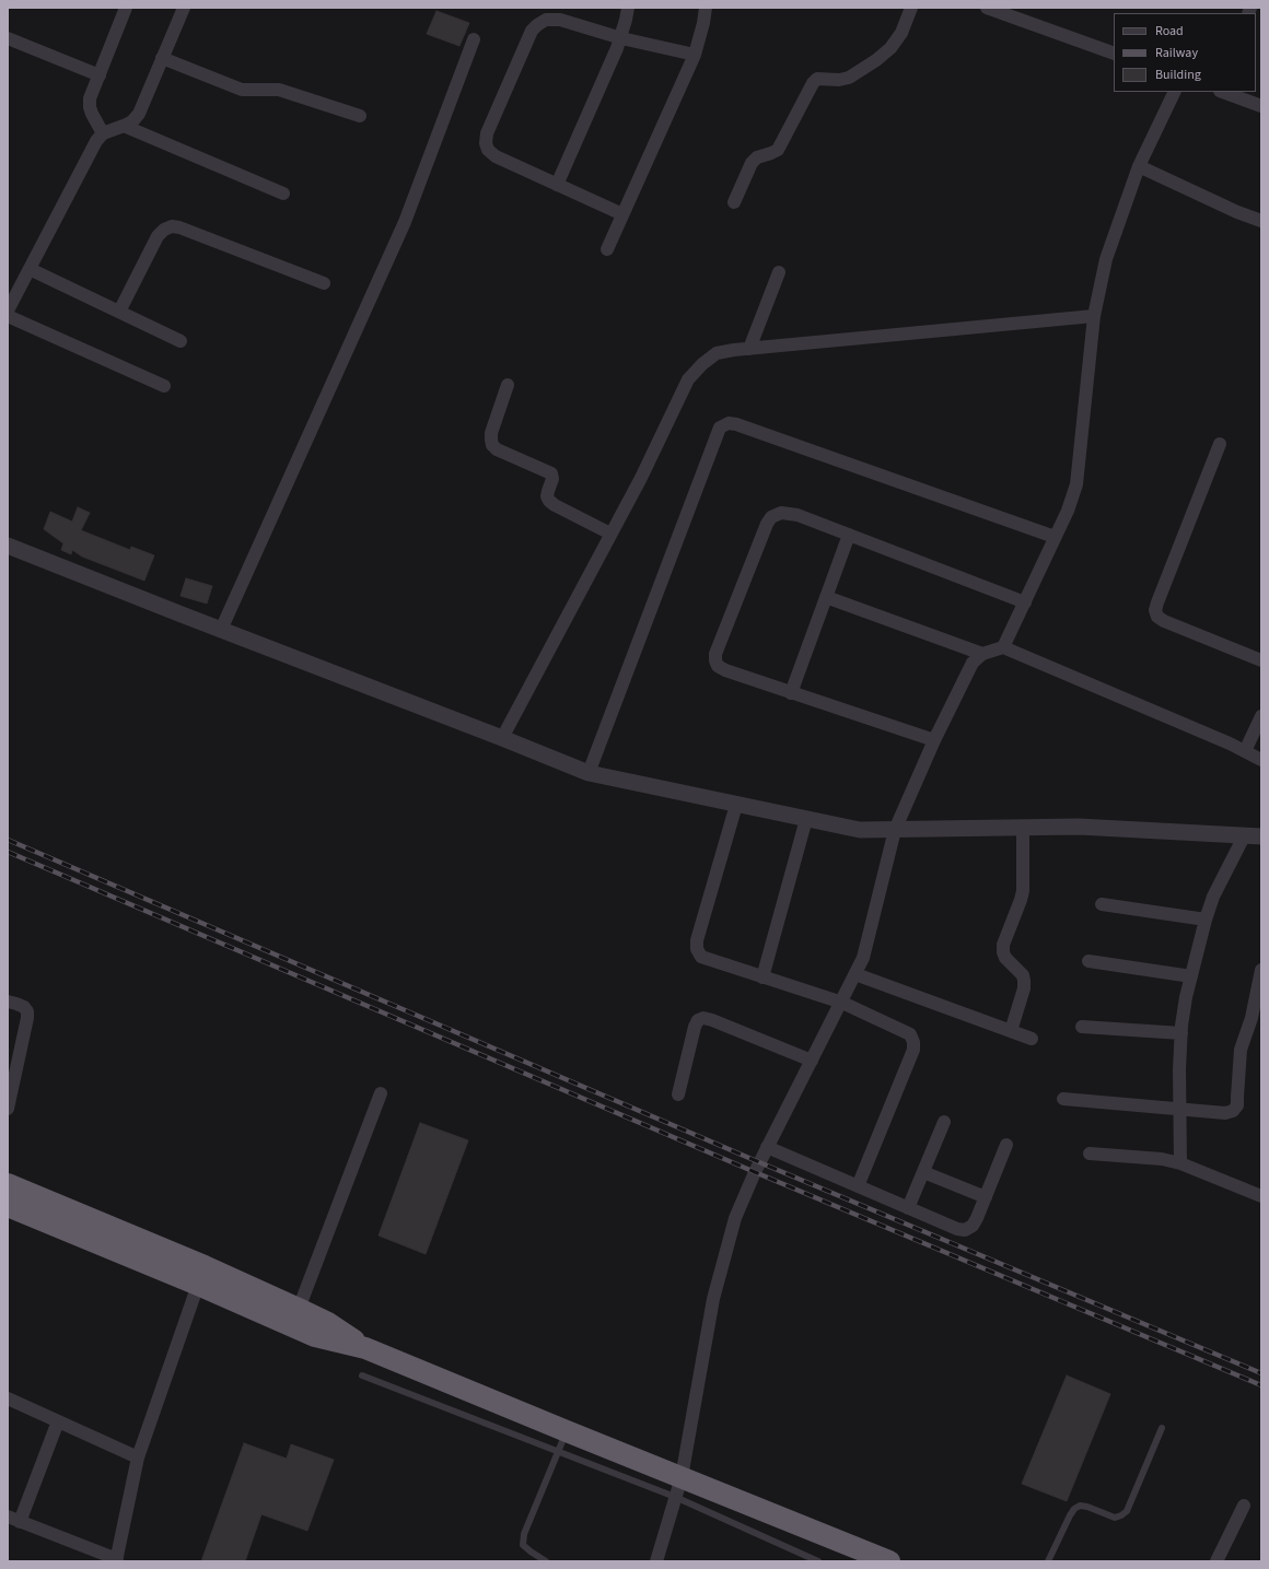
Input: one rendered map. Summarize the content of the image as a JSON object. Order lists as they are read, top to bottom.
{
  "legend": ["Road", "Railway", "Building"]
}
